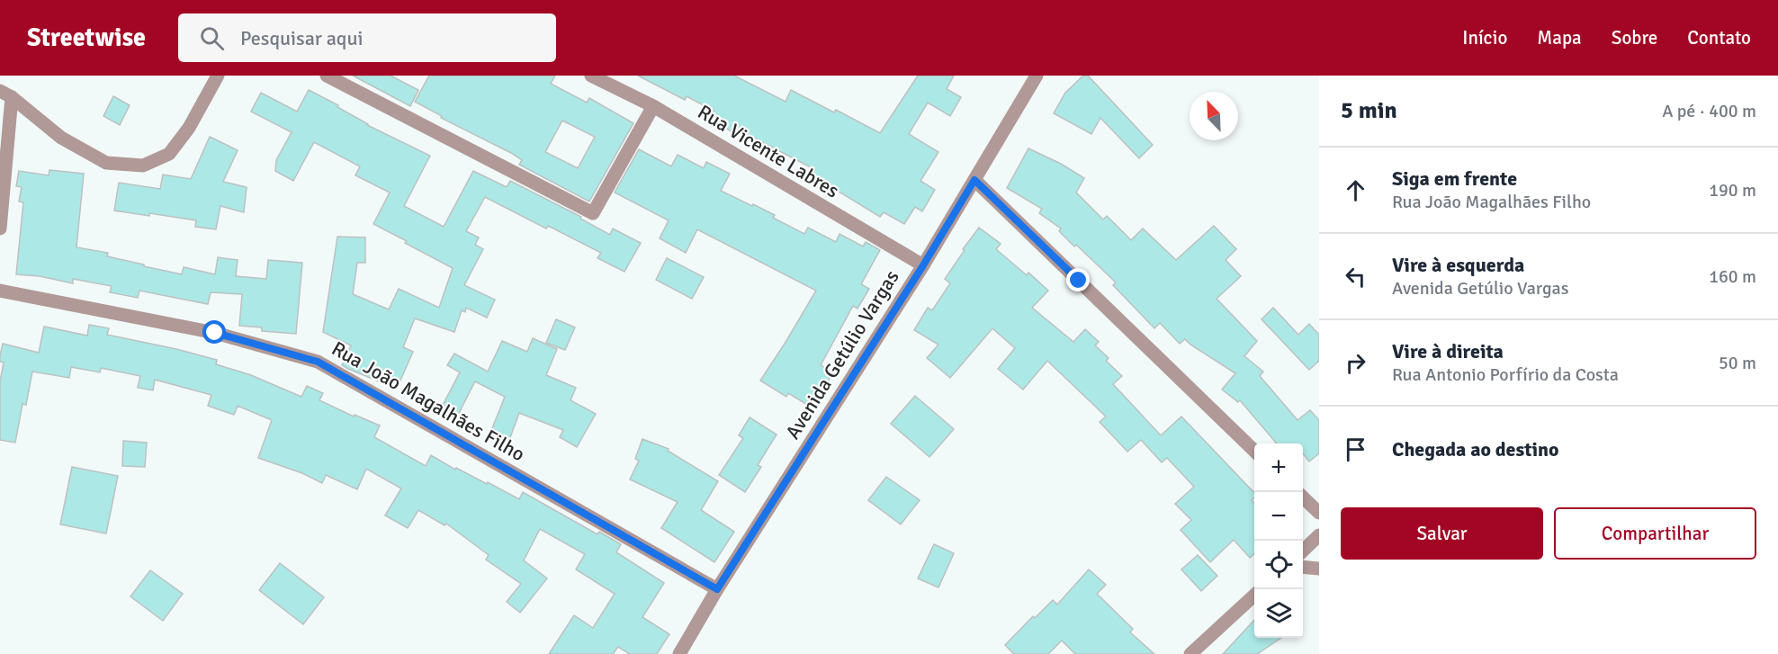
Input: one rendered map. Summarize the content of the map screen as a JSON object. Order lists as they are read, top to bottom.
{
  "streets": {
    "street": ["Rua Vicente Labres", "Avenida Getúlio Vargas", "Rua João Magalhães Filho"]
  },
  "crossings": [
    ["Rua Vicente Labres", "Avenida Getúlio Vargas"],
    ["Avenida Getúlio Vargas", "Rua João Magalhães Filho"]
  ],
  "north": "top left",
  "page": {
    "header": "Streetwise",
    "search": "Pesquisar aqui",
    "nav": [
      "Início",
      "Mapa",
      "Sobre",
      "Contato"
    ],
    "heading": ["5 min", "A pé · 400 m"],
    "list": [
      ["Siga em frente", "Rua João Magalhães Filho", "190 m"],
      ["Vire à esquerda", "Avenida Getúlio Vargas", "160 m"],
      ["Vire à direita", "Rua Antonio Porfírio da Costa", "50 m"],
      "Chegada ao destino"
    ],
    "map_buttons": ["+", "−"],
    "buttons": ["Salvar", "Compartilhar"]
  }
}
